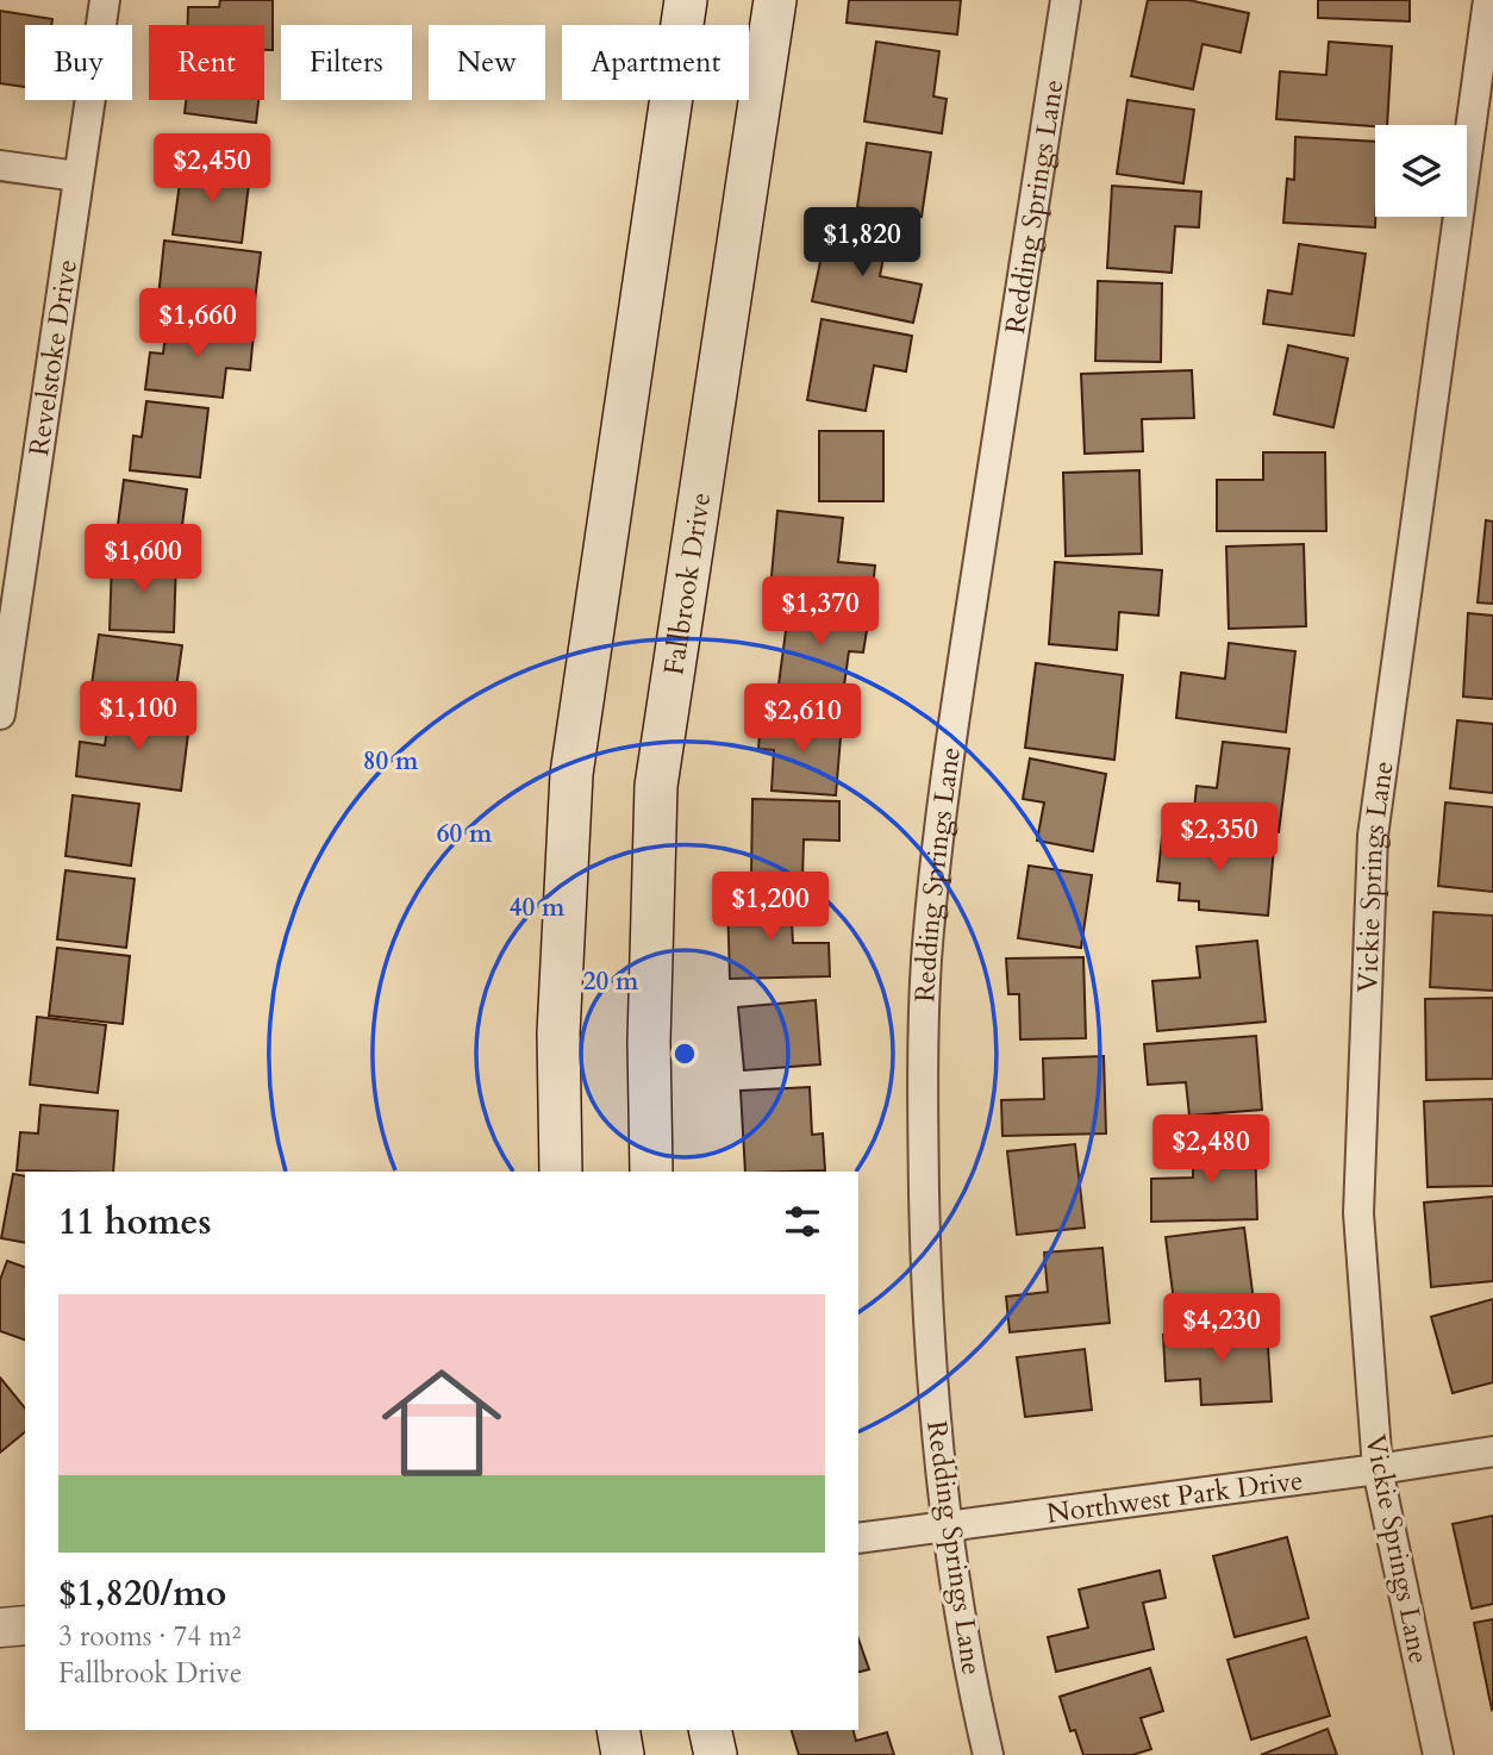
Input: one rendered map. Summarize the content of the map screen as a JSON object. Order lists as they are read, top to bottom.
{
  "streets": {
    "main road": ["Fallbrook Drive"],
    "street": [
      "Redding Springs Lane",
      "Revelstoke Drive",
      "Vickie Springs Lane",
      "Northwest Park Drive"
    ]
  },
  "crossings": [
    ["Redding Springs Lane", "Northwest Park Drive"],
    ["Vickie Springs Lane", "Northwest Park Drive"]
  ],
  "page": {
    "chip": [
      "Buy",
      "Rent",
      "Filters",
      "New",
      "Apartment"
    ],
    "price": [
      "$2,450",
      "$1,820",
      "$1,660",
      "$1,600",
      "$1,370",
      "$1,100",
      "$2,610",
      "$2,350",
      "$1,200",
      "$2,480",
      "$4,230"
    ],
    "heading": "11 homes",
    "list": [
      {
        "name": "$1,820/mo",
        "note": "3 rooms · 74 m² · Fallbrook Drive"
      }
    ]
  },
  "rings": [
    "80 m",
    "60 m",
    "40 m",
    "20 m"
  ]
}
